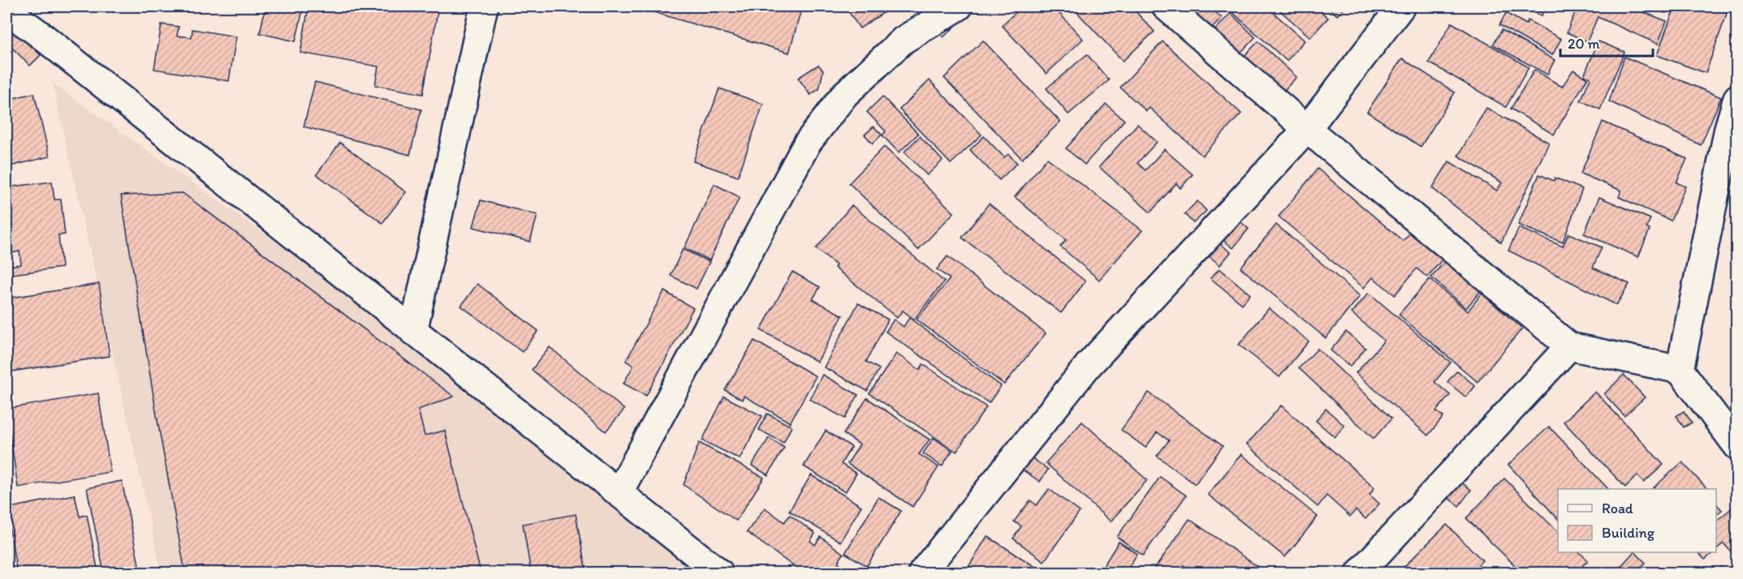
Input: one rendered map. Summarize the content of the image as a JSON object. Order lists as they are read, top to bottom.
{
  "legend": ["Road", "Building"],
  "scale_bar": "20 m"
}
